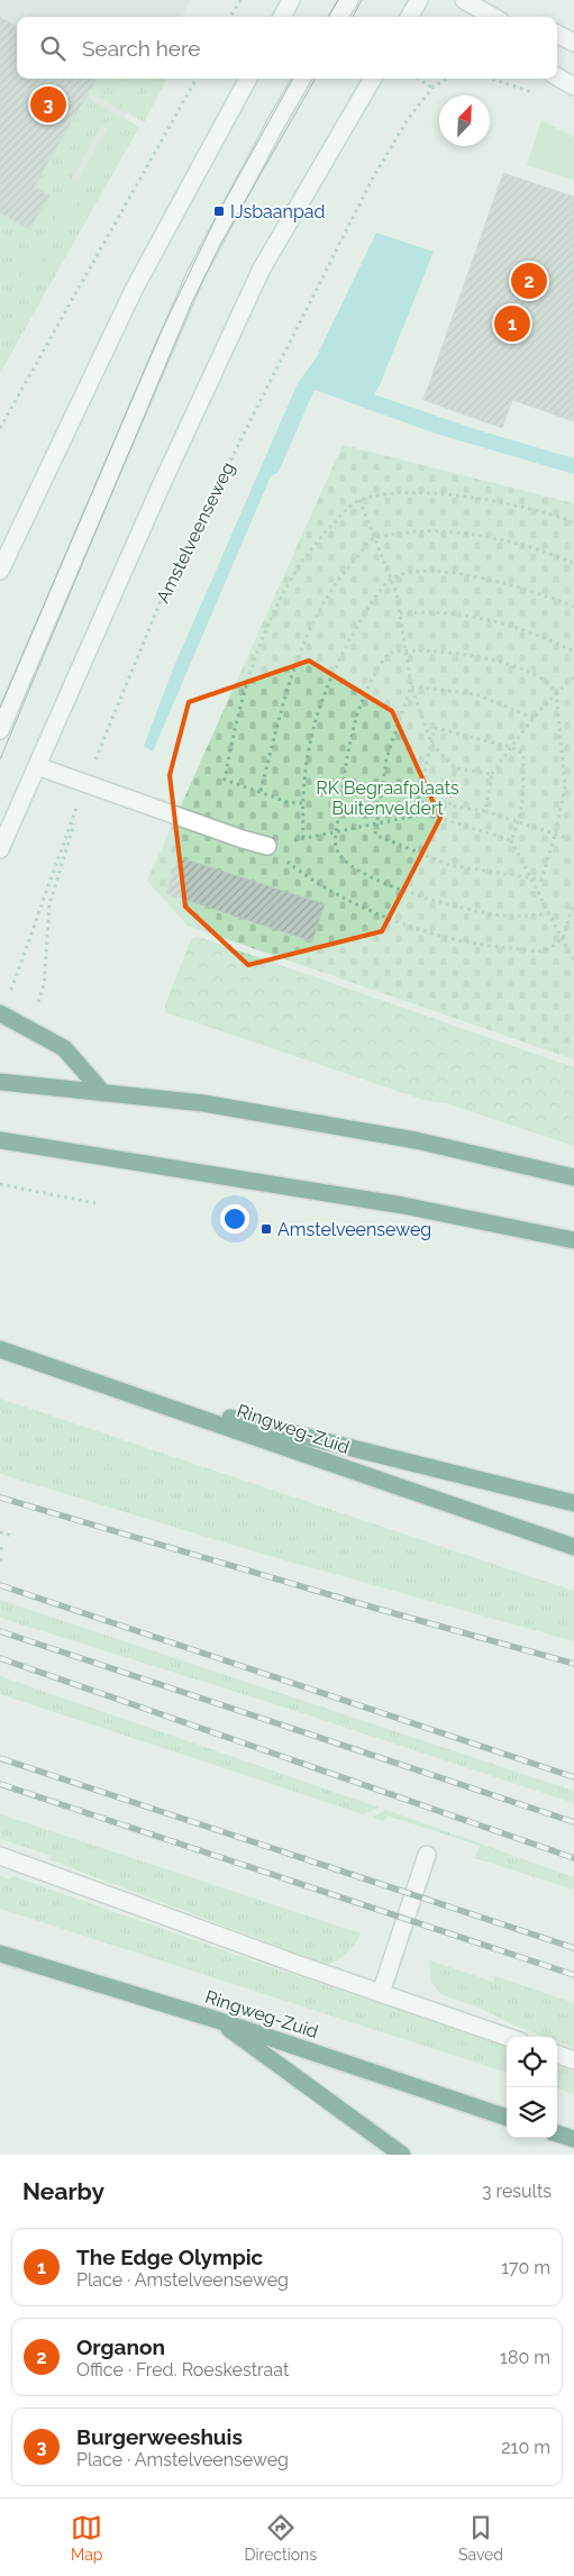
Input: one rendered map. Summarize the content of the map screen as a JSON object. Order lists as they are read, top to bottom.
{
  "streets": {
    "highway": ["Ringweg-Zuid"],
    "path": ["Amstelveenseweg"]
  },
  "parks": ["RK Begraafplaats Buitenveldert"],
  "places": {
    "transit": ["IJsbaanpad", "Amstelveenseweg"]
  },
  "north": "top right",
  "page": {
    "search": "Search here",
    "pins": ["3", "2", "1"],
    "heading": ["Nearby", "3 results"],
    "list": [
      {
        "mark": "1",
        "name": "The Edge Olympic",
        "note": "Place · Amstelveenseweg",
        "value": "170 m"
      },
      {
        "mark": "2",
        "name": "Organon",
        "note": "Office · Fred. Roeskestraat",
        "value": "180 m"
      },
      {
        "mark": "3",
        "name": "Burgerweeshuis",
        "note": "Place · Amstelveenseweg",
        "value": "210 m"
      }
    ],
    "nav": ["Map", "Directions", "Saved"]
  }
}
